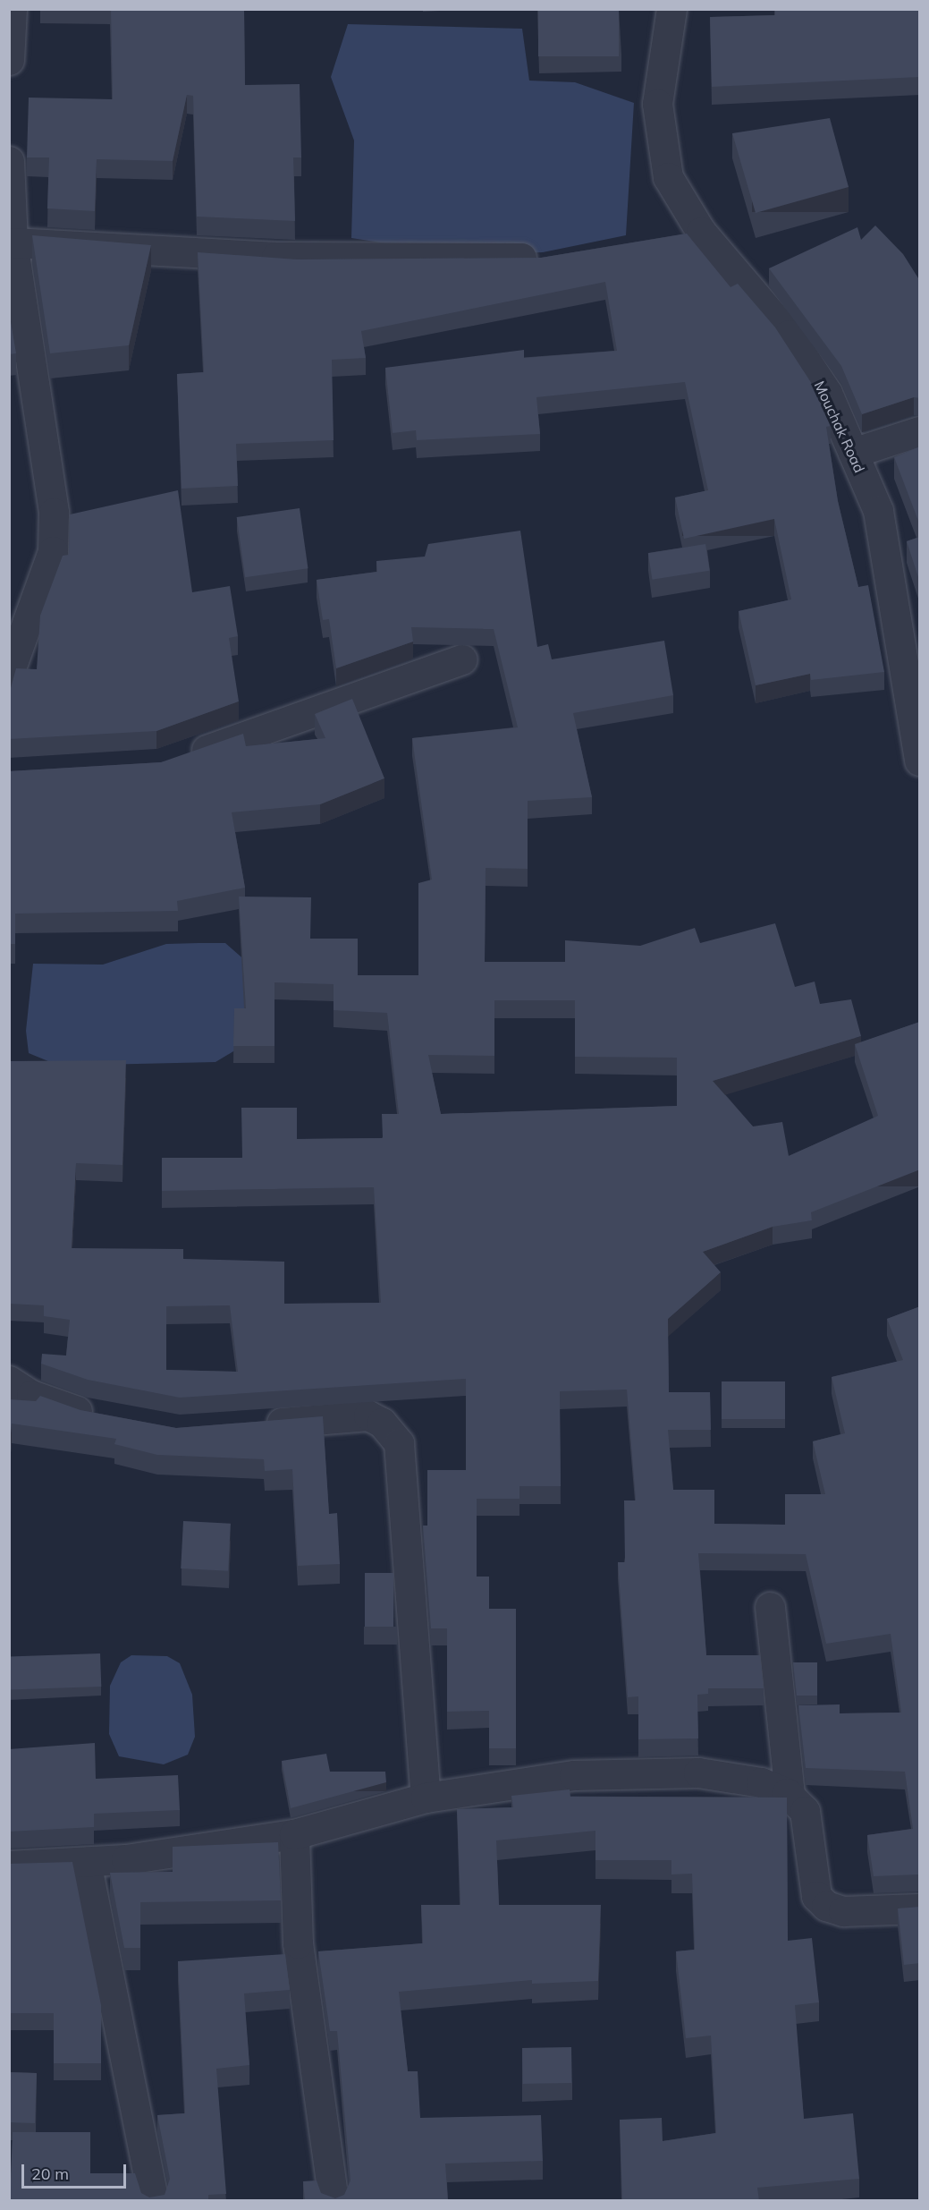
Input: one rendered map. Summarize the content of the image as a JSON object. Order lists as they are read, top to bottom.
{
  "streets": {
    "street": ["Mouchak Road"]
  },
  "scale_bar": "20 m"
}
